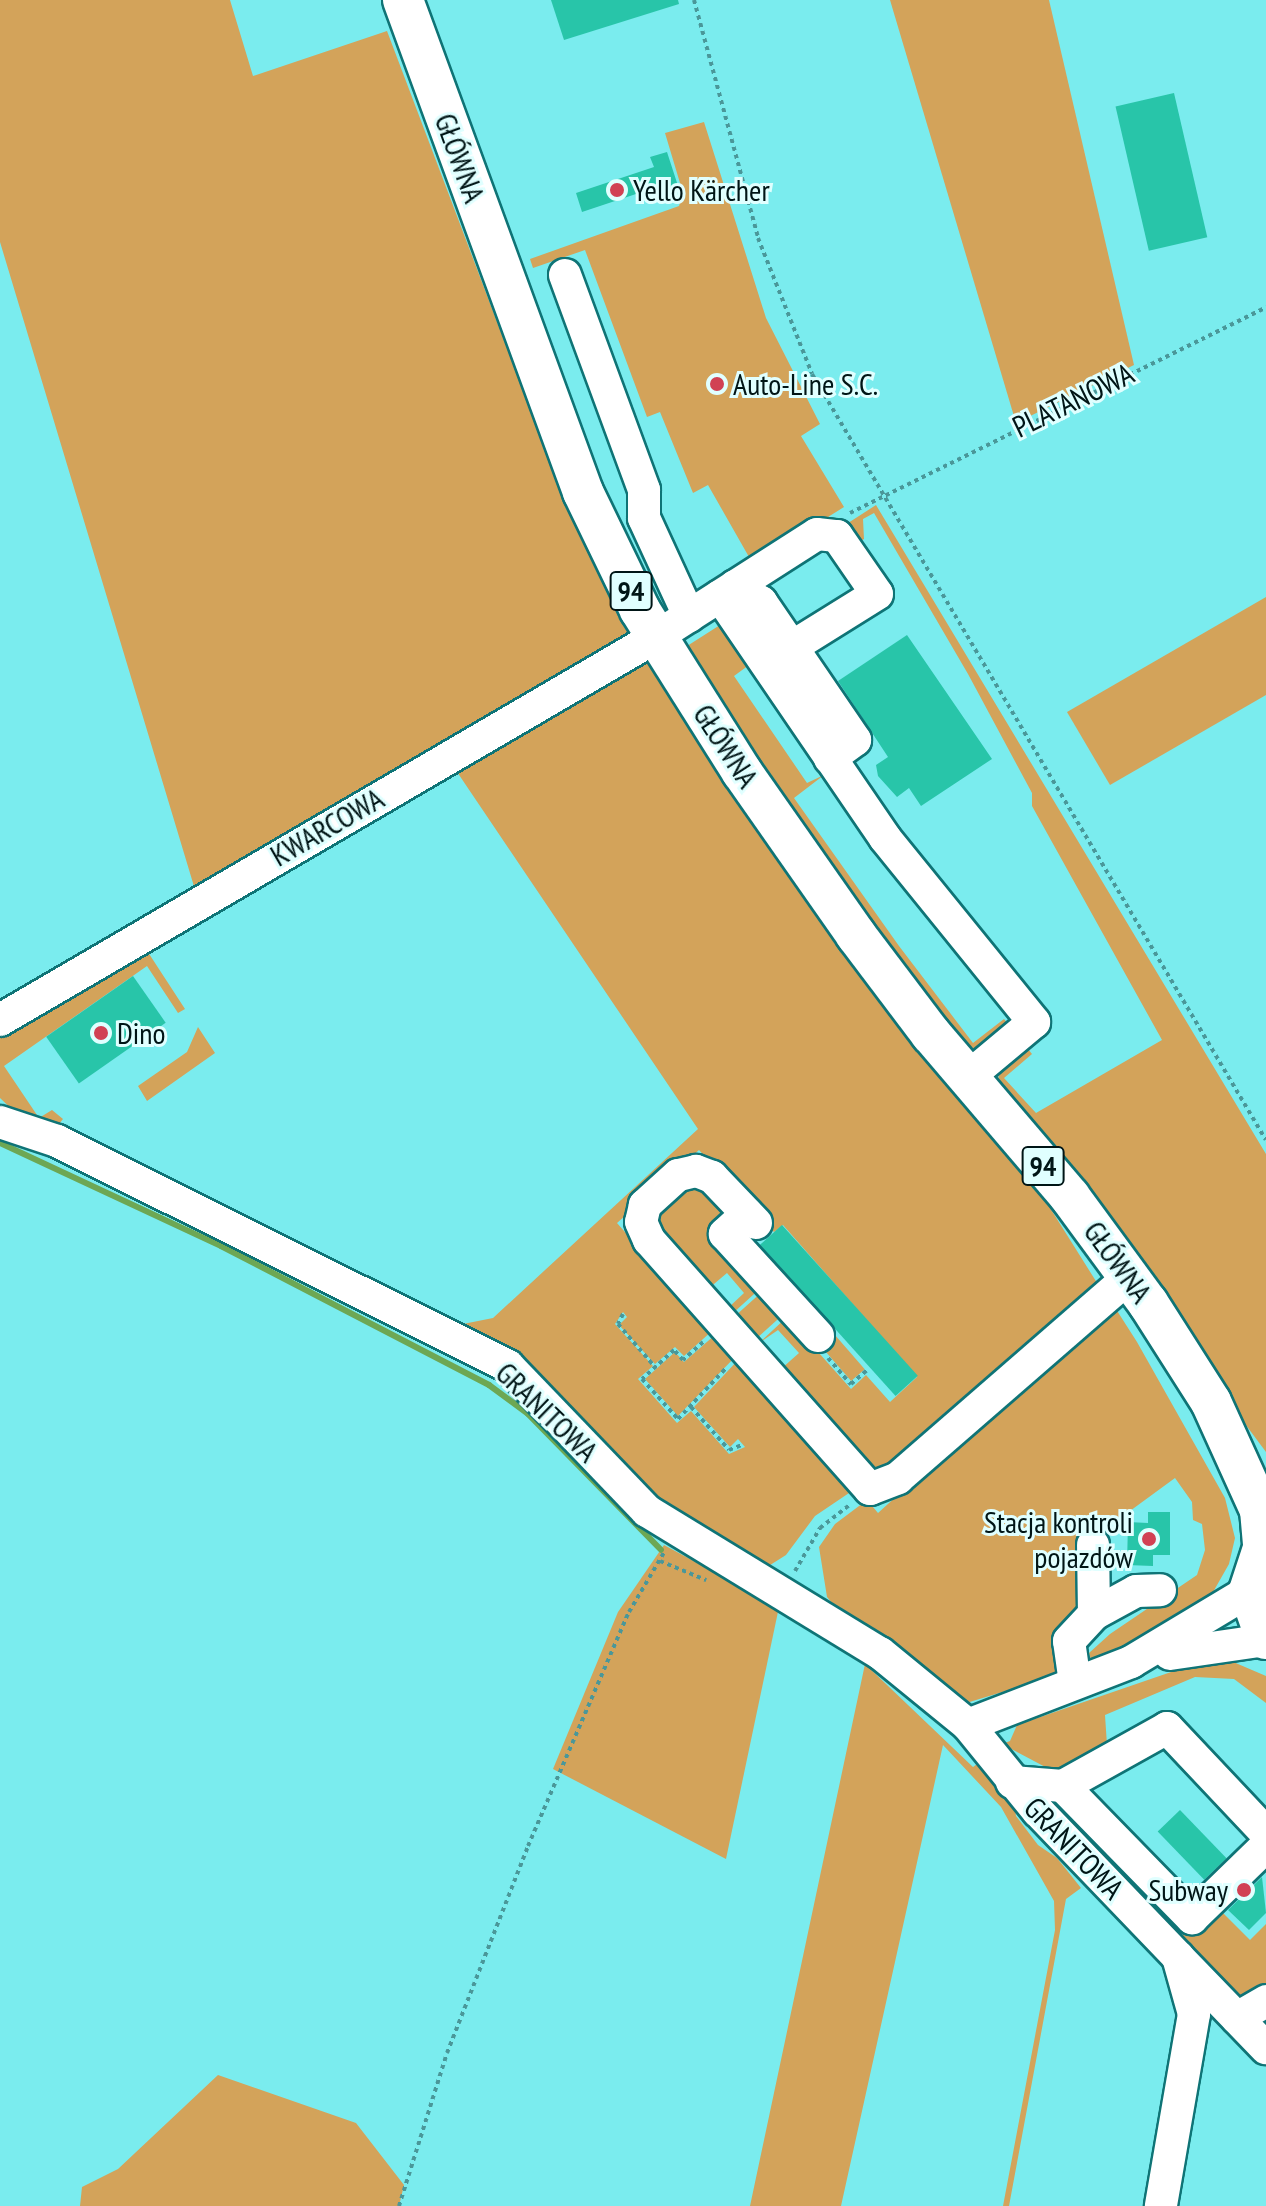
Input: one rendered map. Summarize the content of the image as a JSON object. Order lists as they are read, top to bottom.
{
  "streets": {
    "main road": ["GŁÓWNA", "94"],
    "street": ["KWARCOWA", "GRANITOWA"],
    "path": ["PLATANOWA"]
  },
  "crossings": [
    ["GŁÓWNA", "94"],
    ["GŁÓWNA", "KWARCOWA"]
  ],
  "places": [
    "Yello Kärcher",
    "Auto-Line S.C.",
    "Dino",
    "Stacja kontroli pojazdów",
    "Subway"
  ]
}
